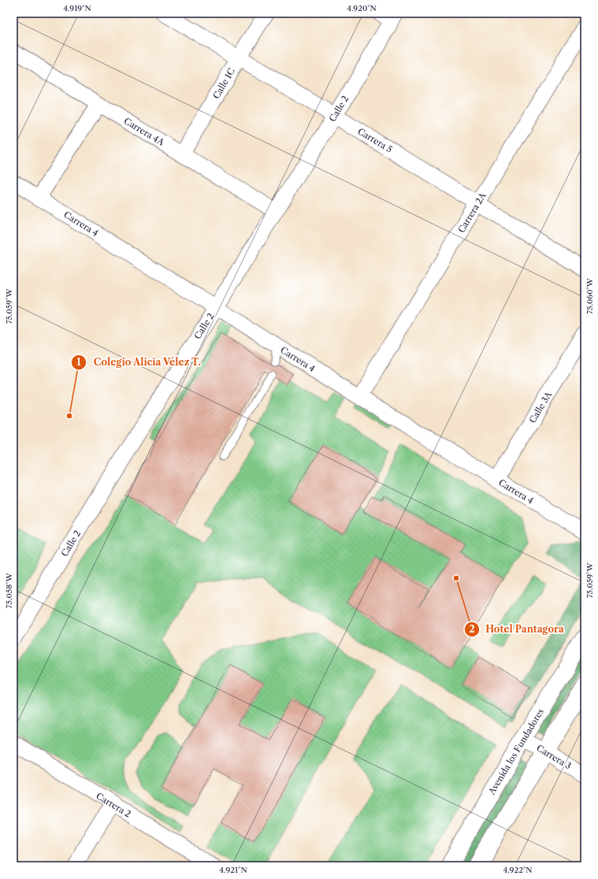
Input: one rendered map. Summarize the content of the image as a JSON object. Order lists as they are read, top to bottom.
{
  "streets": {
    "main road": ["Avenida los Fundadores"],
    "street": [
      "Calle 1C",
      "Calle 2",
      "Carrera 4A",
      "Carrera 5",
      "Carrera 2A",
      "Carrera 4",
      "Calle 3A",
      "Carrera 3",
      "Carrera 2"
    ]
  },
  "crossings": [
    ["Calle 1C", "Carrera 4A"],
    ["Calle 1C", "Carrera 5"],
    ["Calle 2", "Carrera 4A"],
    ["Calle 2", "Carrera 5"],
    ["Calle 2", "Carrera 4"],
    ["Carrera 5", "Carrera 2A"],
    ["Carrera 2A", "Carrera 4"],
    ["Carrera 4", "Calle 3A"],
    ["Avenida los Fundadores", "Carrera 3"]
  ],
  "places": ["Colegio Alicia Vélez T.", "Hotel Pantagora"],
  "coordinates": [
    "4.919°N",
    "4.920°N",
    "75.060°W",
    "75.059°W",
    "75.058°W",
    "4.921°N",
    "4.922°N"
  ]
}
